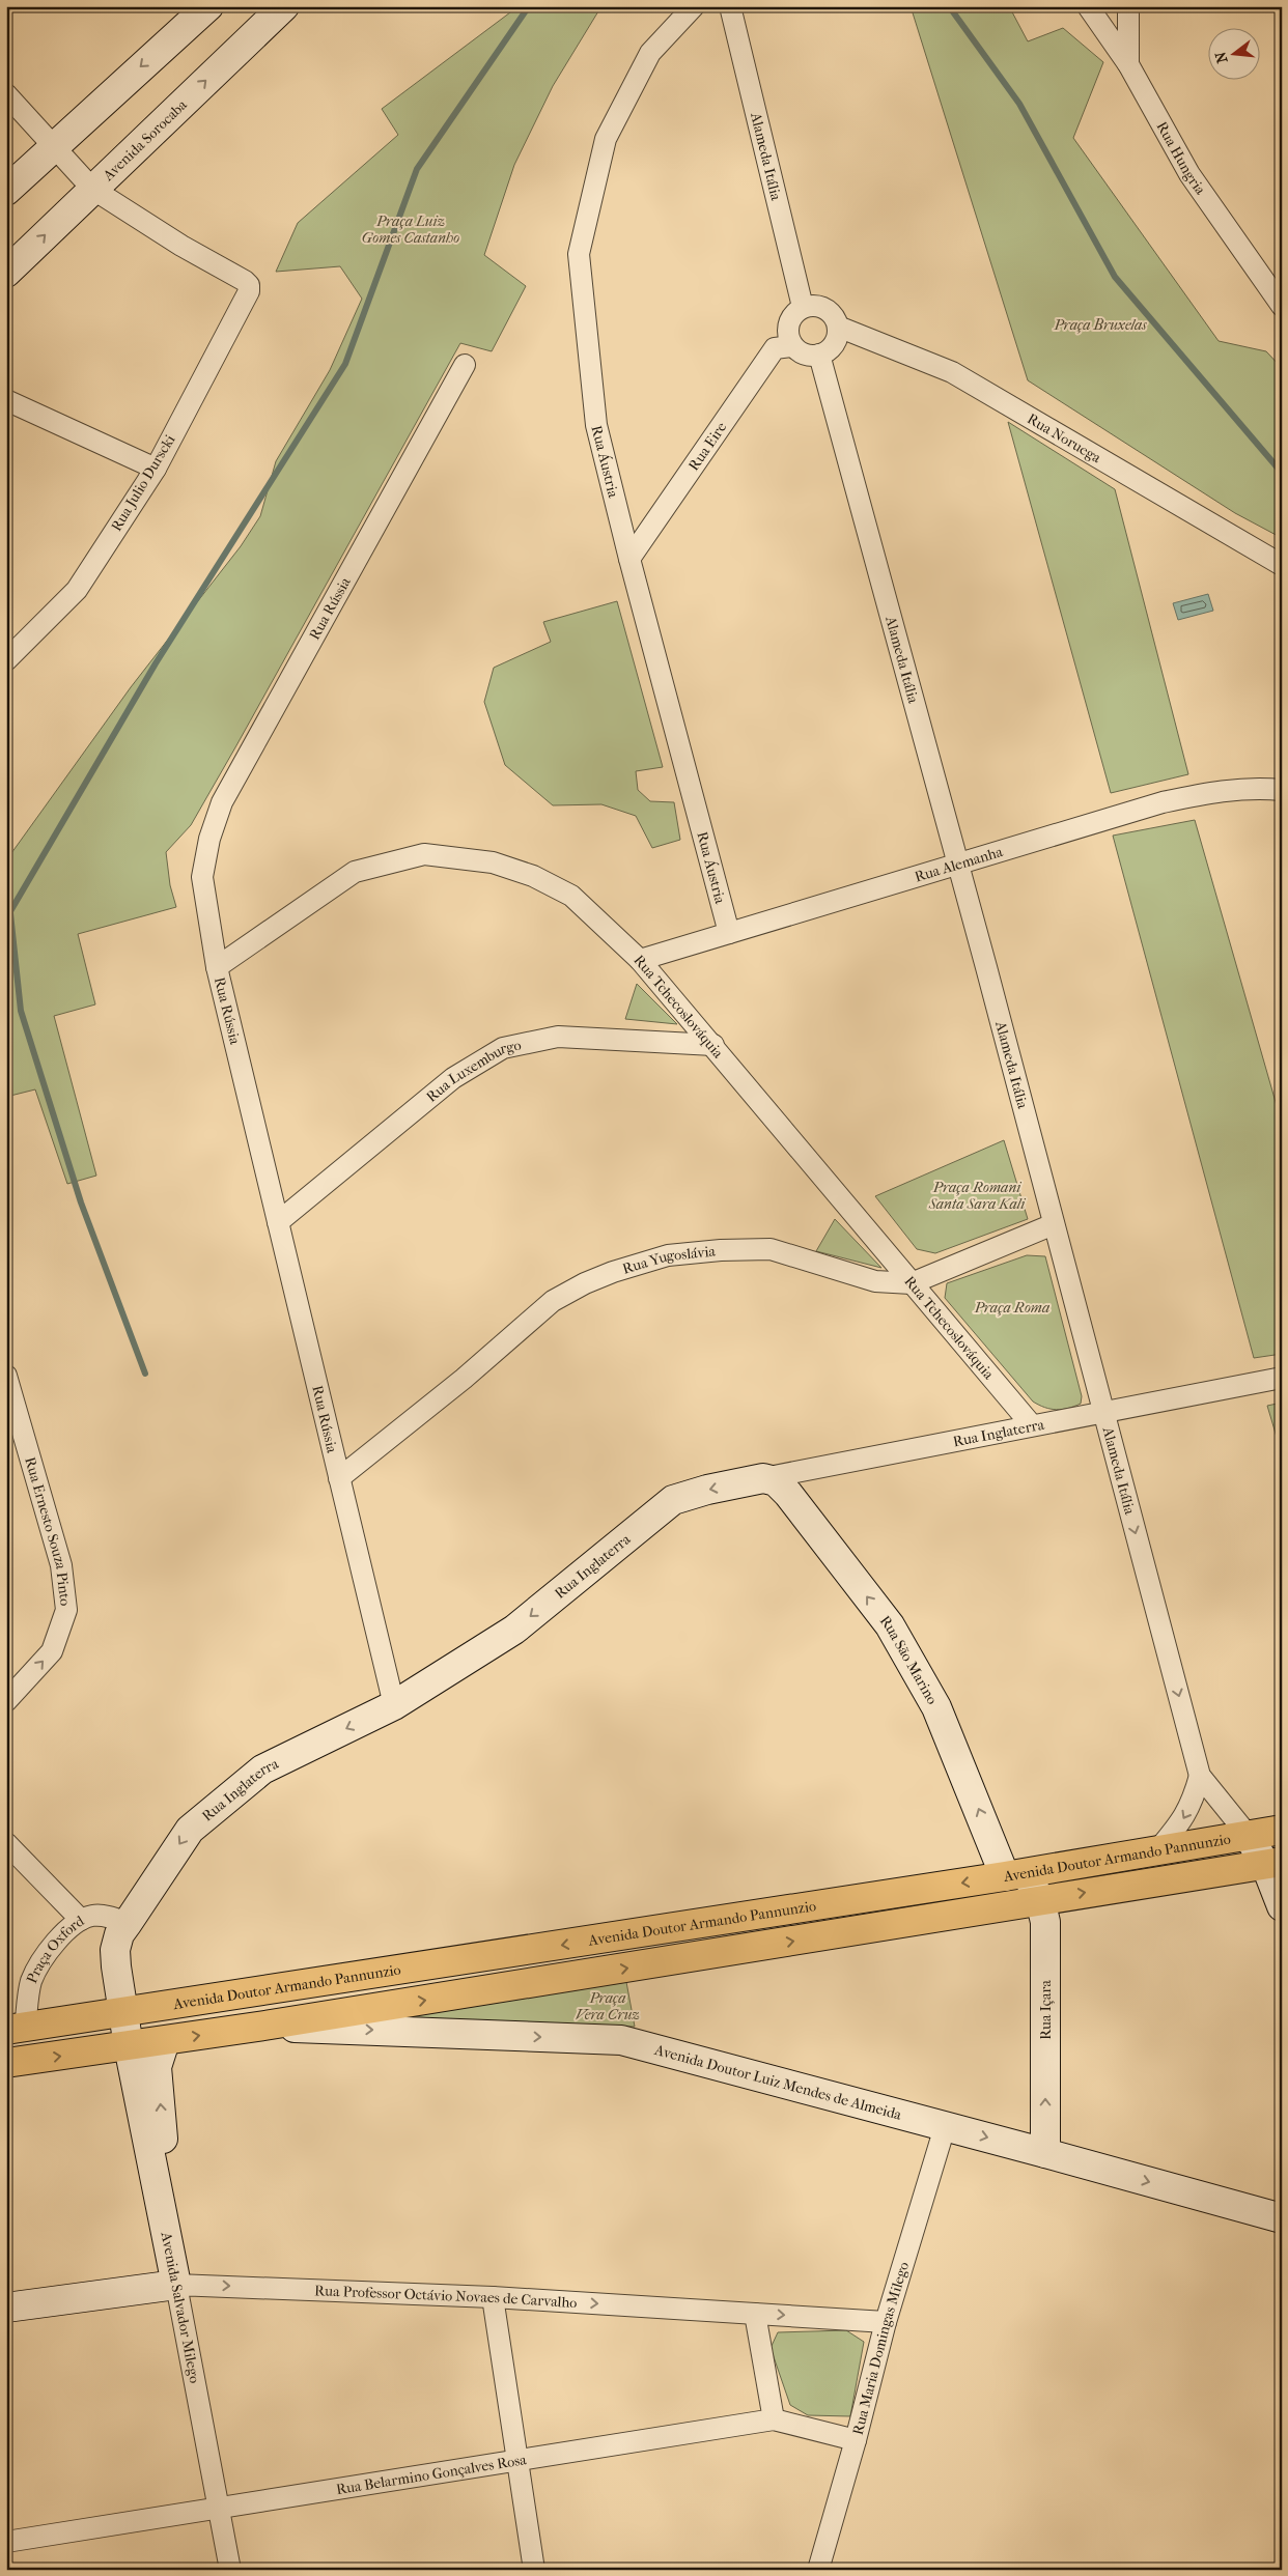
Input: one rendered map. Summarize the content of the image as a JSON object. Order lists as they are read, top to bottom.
{
  "streets": {
    "main road": ["Avenida Doutor Armando Pannunzio"],
    "street": [
      "Avenida Sorocaba",
      "Alameda Itália",
      "Rua Hungria",
      "Rua Noruega",
      "Rua Eire",
      "Rua Áustria",
      "Rua Julio Durscki",
      "Rua Rússia",
      "Rua Alemanha",
      "Rua Tchecoslováquia",
      "Rua Luxemburgo",
      "Rua Yugoslávia",
      "Rua Inglaterra",
      "Rua Ernesto Souza Pinto",
      "Rua São Marino",
      "Praça Oxford",
      "Rua Içara",
      "Avenida Doutor Luiz Mendes de Almeida",
      "Rua Professor Octávio Novaes de Carvalho",
      "Avenida Salvador Milego",
      "Rua Maria Domingas Milego",
      "Rua Belarmino Gonçalves Rosa"
    ]
  },
  "crossings": [
    ["Avenida Sorocaba", "Rua Julio Durscki"],
    ["Alameda Itália", "Rua Noruega"],
    ["Alameda Itália", "Rua Eire"],
    ["Alameda Itália", "Rua Alemanha"],
    ["Alameda Itália", "Rua Yugoslávia"],
    ["Alameda Itália", "Rua Inglaterra"],
    ["Alameda Itália", "Avenida Doutor Armando Pannunzio"],
    ["Rua Noruega", "Rua Eire"],
    ["Rua Eire", "Rua Áustria"],
    ["Rua Áustria", "Rua Alemanha"],
    ["Rua Rússia", "Rua Tchecoslováquia"],
    ["Rua Rússia", "Rua Luxemburgo"],
    ["Rua Rússia", "Rua Yugoslávia"],
    ["Rua Rússia", "Rua Inglaterra"],
    ["Rua Alemanha", "Rua Tchecoslováquia"],
    ["Rua Tchecoslováquia", "Rua Luxemburgo"],
    ["Rua Tchecoslováquia", "Rua Yugoslávia"],
    ["Rua Tchecoslováquia", "Rua Inglaterra"],
    ["Rua Inglaterra", "Rua São Marino"],
    ["Rua Inglaterra", "Avenida Doutor Armando Pannunzio"],
    ["Rua Inglaterra", "Praça Oxford"],
    ["Rua Inglaterra", "Avenida Salvador Milego"],
    ["Rua São Marino", "Avenida Doutor Armando Pannunzio"],
    ["Rua São Marino", "Rua Içara"],
    ["Avenida Doutor Armando Pannunzio", "Praça Oxford"],
    ["Avenida Doutor Armando Pannunzio", "Rua Içara"],
    ["Avenida Doutor Armando Pannunzio", "Avenida Doutor Luiz Mendes de Almeida"],
    ["Avenida Doutor Armando Pannunzio", "Avenida Salvador Milego"],
    ["Rua Içara", "Avenida Doutor Luiz Mendes de Almeida"],
    ["Avenida Doutor Luiz Mendes de Almeida", "Rua Maria Domingas Milego"],
    ["Rua Professor Octávio Novaes de Carvalho", "Avenida Salvador Milego"],
    ["Rua Professor Octávio Novaes de Carvalho", "Rua Maria Domingas Milego"],
    ["Avenida Salvador Milego", "Rua Belarmino Gonçalves Rosa"],
    ["Rua Maria Domingas Milego", "Rua Belarmino Gonçalves Rosa"]
  ],
  "one_way": [
    "Rua Inglaterra",
    "Rua Ernesto Souza Pinto",
    "Rua São Marino",
    "Rua Içara",
    "Avenida Doutor Luiz Mendes de Almeida",
    "Rua Professor Octávio Novaes de Carvalho"
  ],
  "parks": [
    "Praça Luiz Gomes Castanho",
    "Praça Bruxelas",
    "Praça Romani Santa Sara Kali",
    "Praça Roma",
    "Praça Vera Cruz"
  ],
  "north": "left"
}
